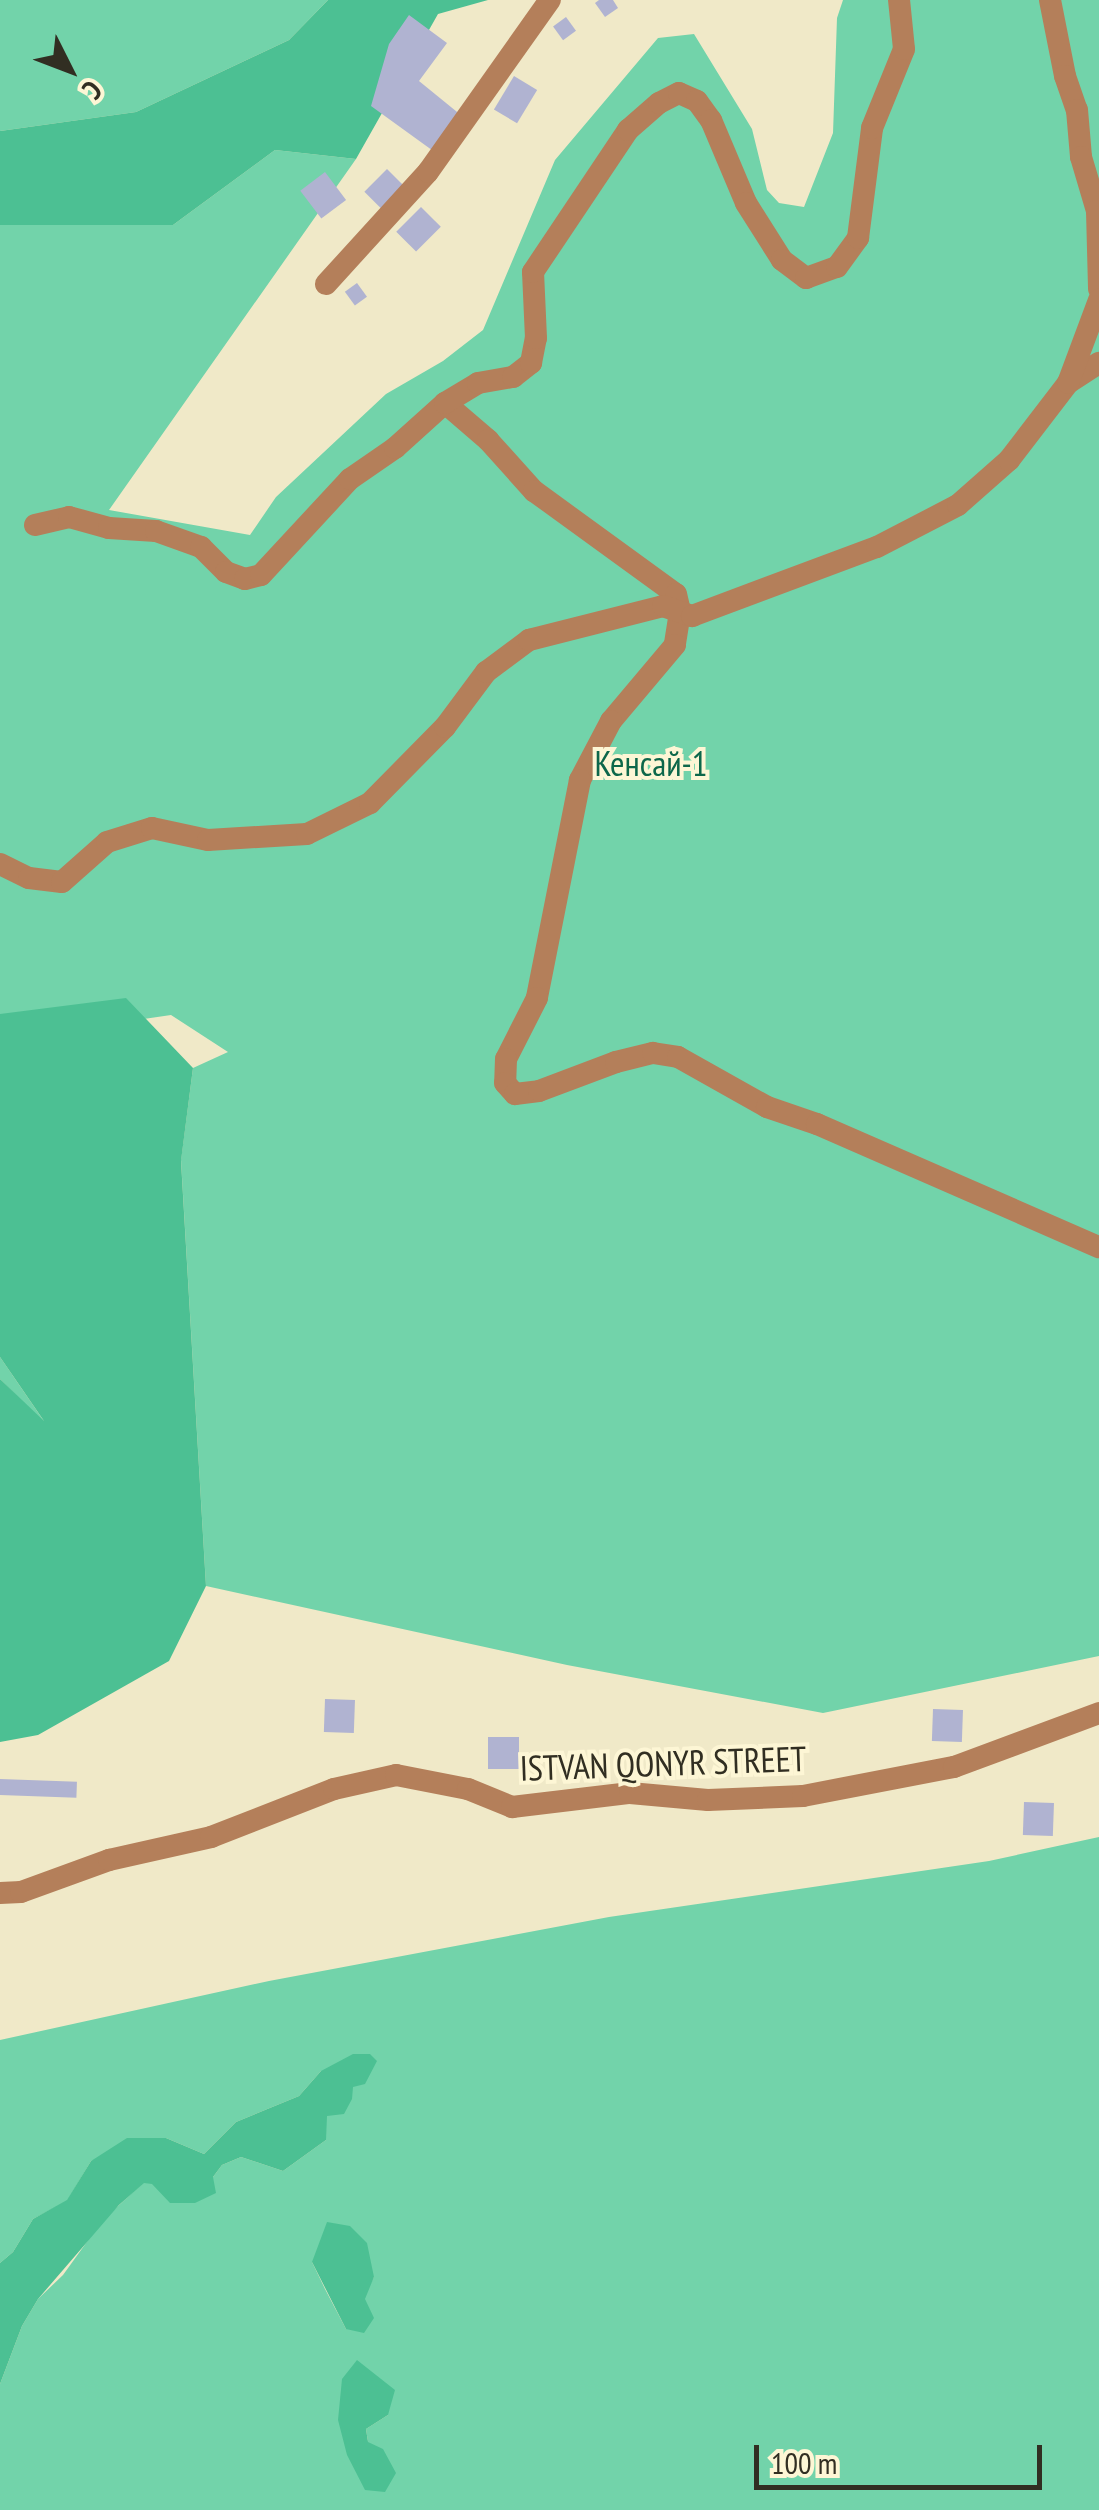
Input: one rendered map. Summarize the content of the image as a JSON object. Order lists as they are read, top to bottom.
{
  "streets": {
    "street": ["ISTVAN QONYR STREET"]
  },
  "parks": ["Кенсай-1"],
  "scale_bar": "100 m",
  "north": "bottom right"
}
